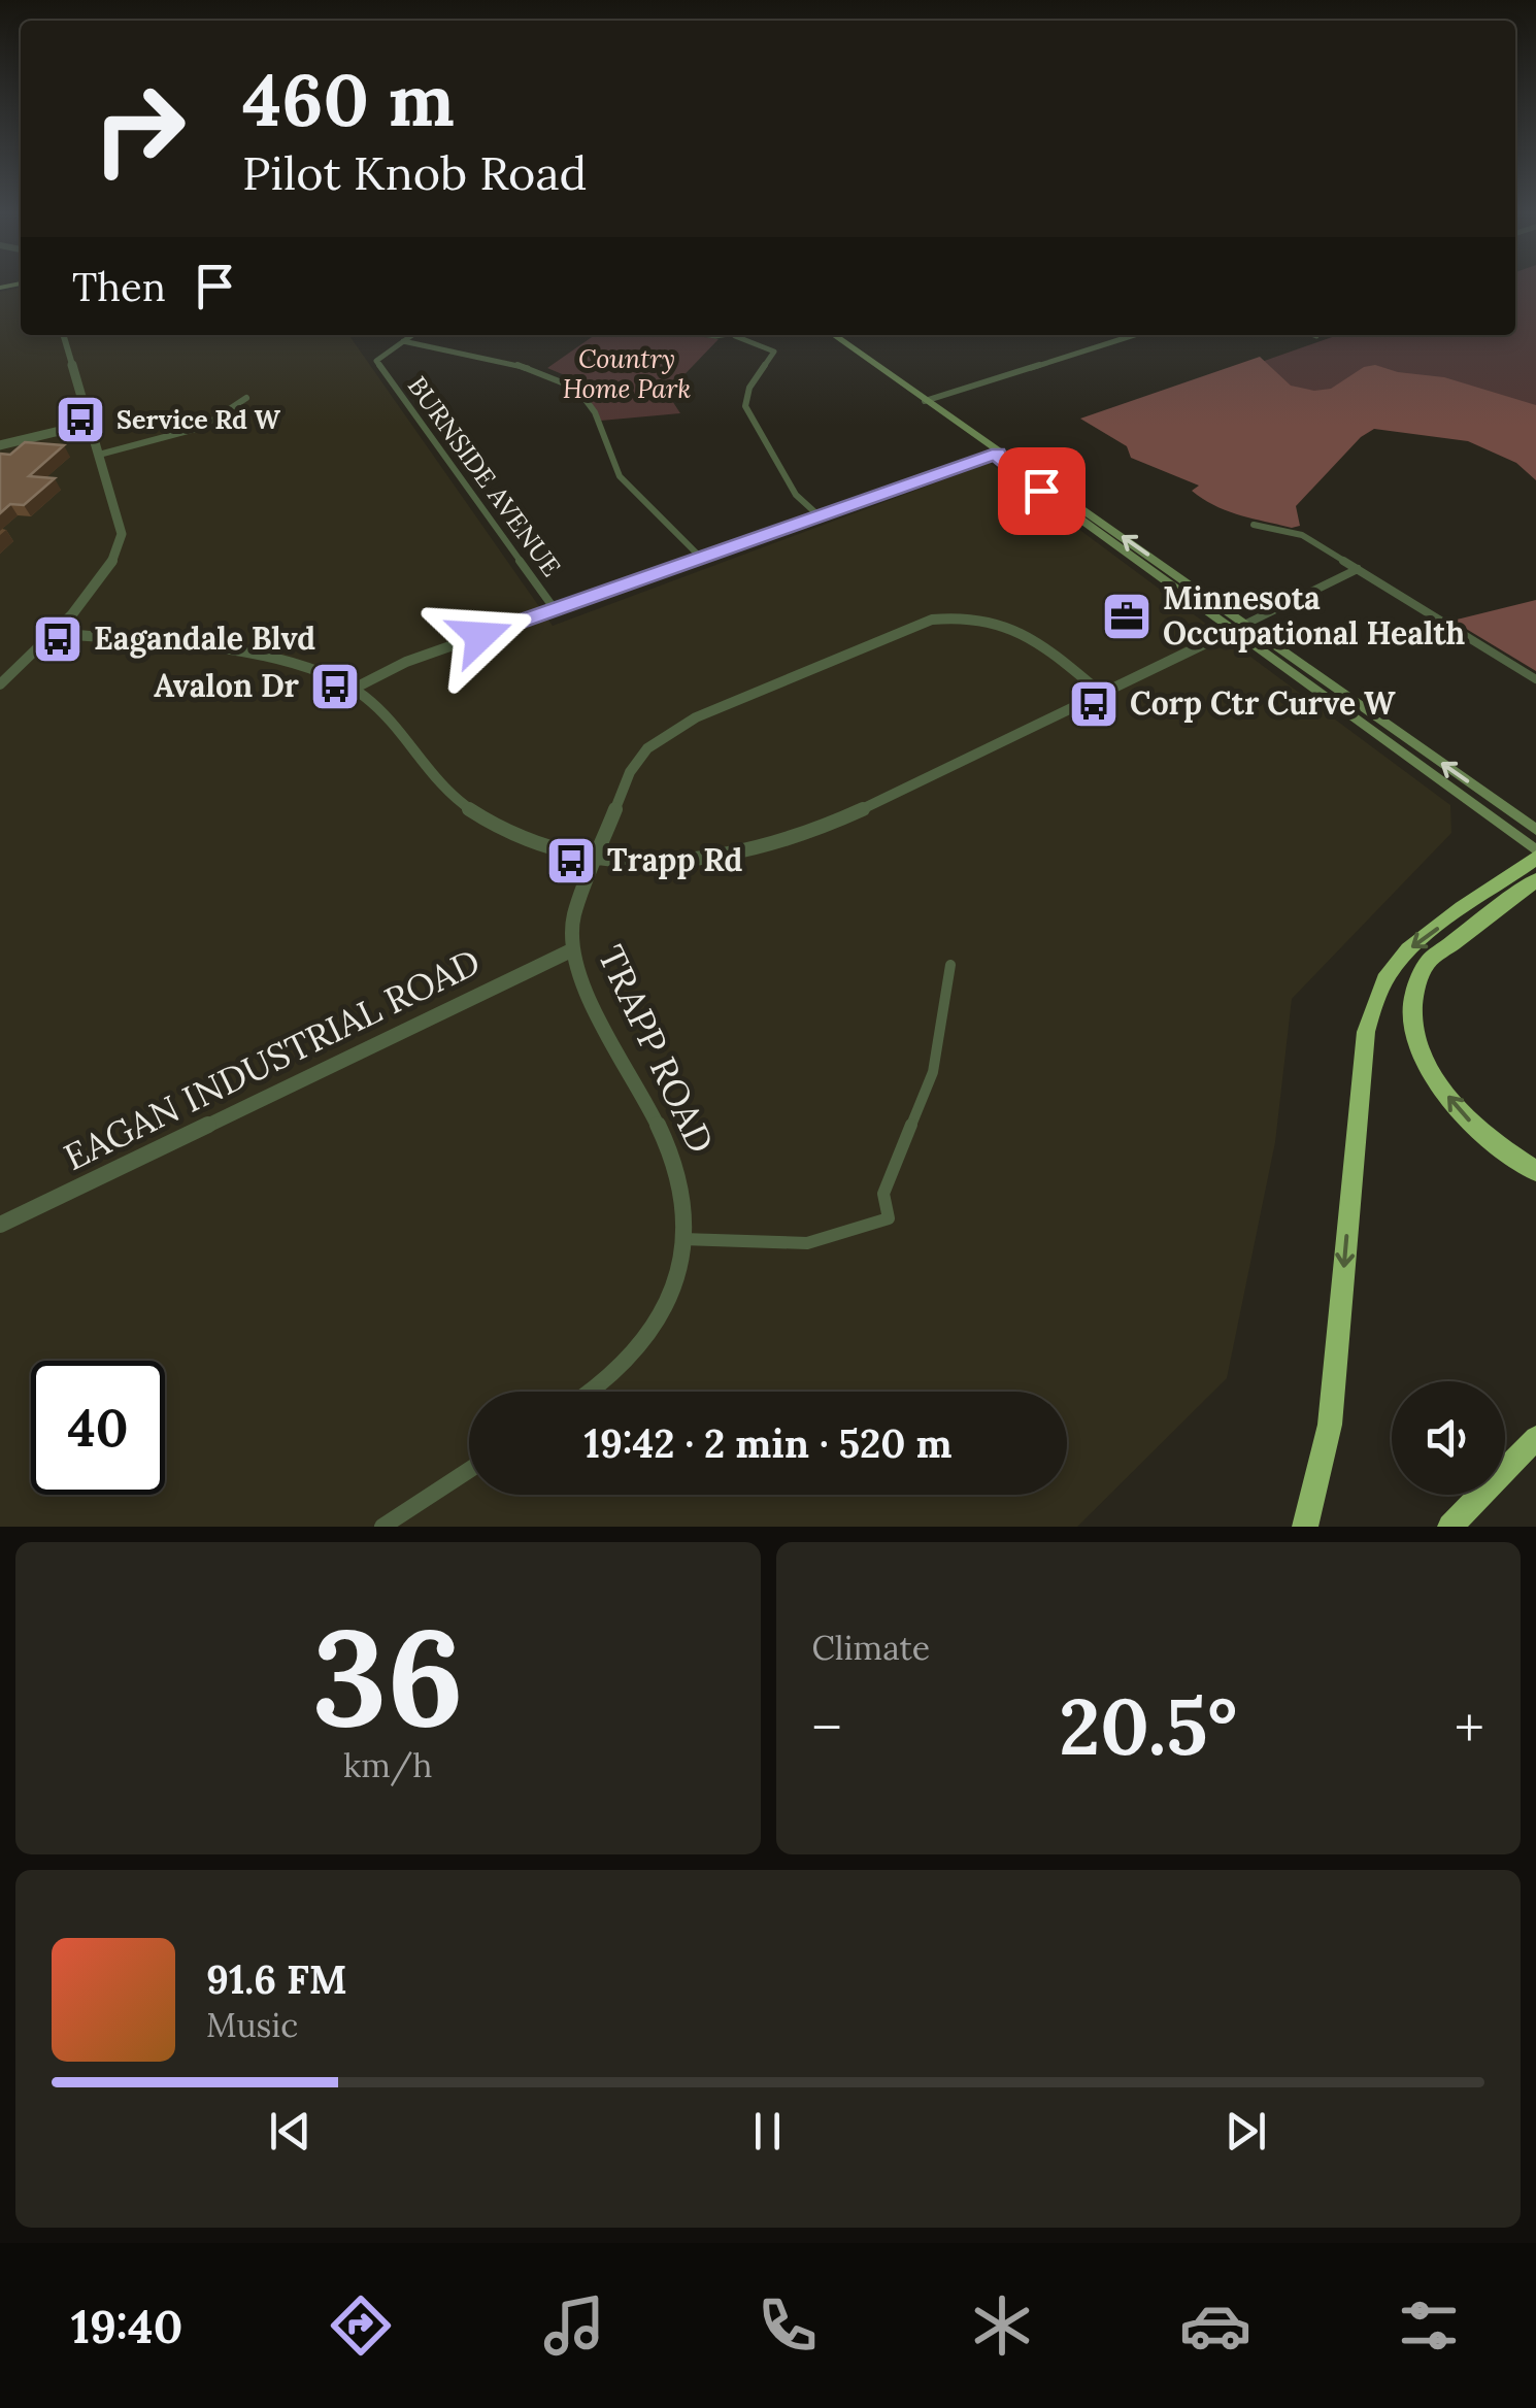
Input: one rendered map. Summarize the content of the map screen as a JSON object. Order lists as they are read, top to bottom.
{
  "streets": {
    "street": ["BURNSIDE AVENUE", "TRAPP ROAD", "EAGAN INDUSTRIAL ROAD"]
  },
  "crossings": [
    ["TRAPP ROAD", "EAGAN INDUSTRIAL ROAD"]
  ],
  "parks": ["Country Home Park"],
  "places": {
    "bus stop": [
      "Service Rd W",
      "Eagandale Blvd",
      "Avalon Dr",
      "Corp Ctr Curve W",
      "Trapp Rd"
    ],
    "office": ["Minnesota Occupational Health"]
  },
  "page": {
    "turn": ["460 m", "Pilot Knob Road"],
    "then": "Then",
    "limit": "40",
    "trip": "19:42 · 2 min · 520 m",
    "tile": [
      ["36", "km/h"],
      "Climate"
    ],
    "heat": ["−", "20.5°", "+"],
    "song": ["91.6 FM", "Music"],
    "tabs": "19:40"
  }
}
